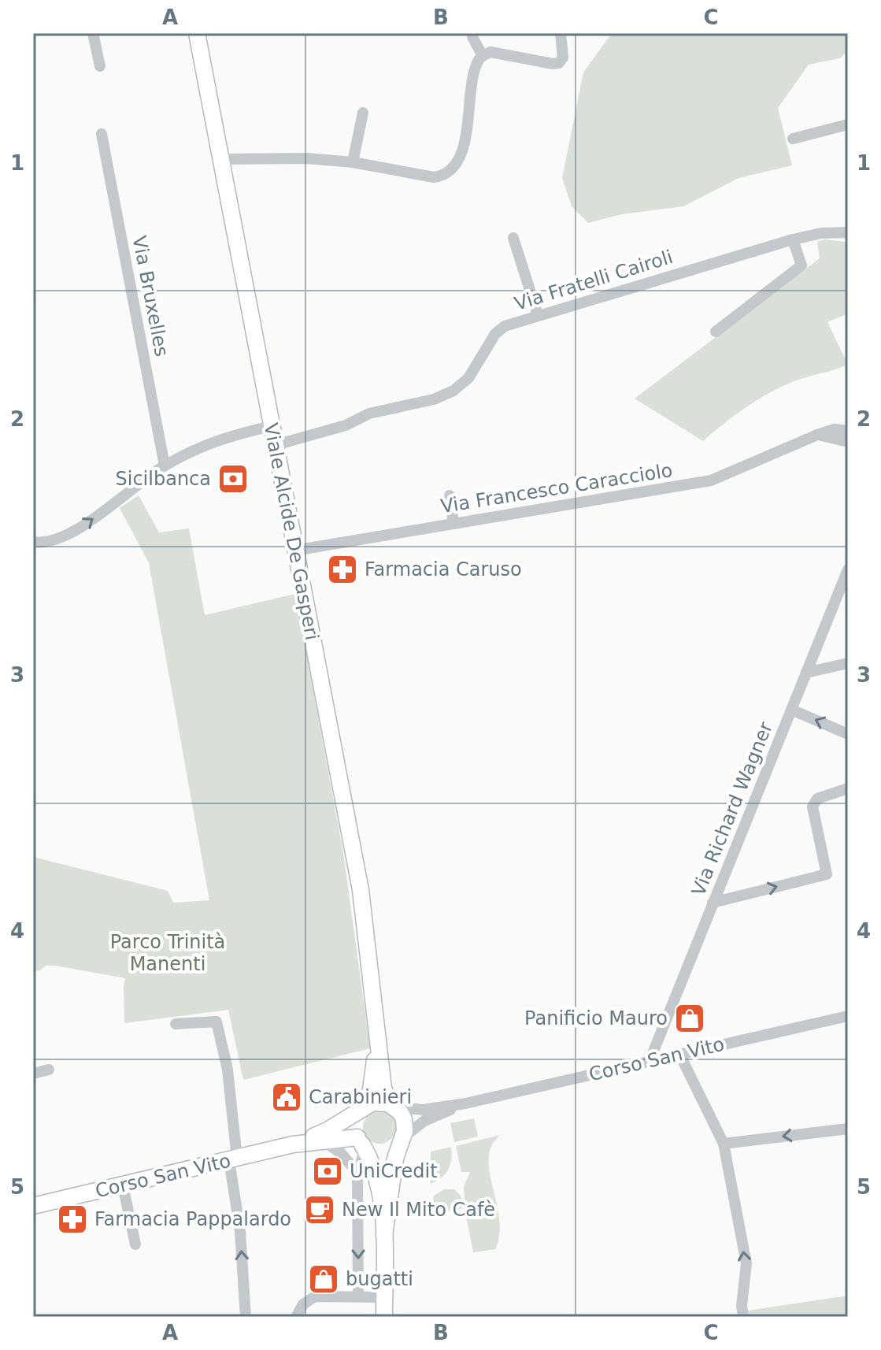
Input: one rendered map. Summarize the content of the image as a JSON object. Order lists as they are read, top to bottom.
{
  "streets": {
    "main road": ["Viale Alcide De Gasperi", "Corso San Vito"],
    "street": [
      "Via Fratelli Cairoli",
      "Via Bruxelles",
      "Via Francesco Caracciolo",
      "Via Richard Wagner"
    ]
  },
  "crossings": [
    ["Via Fratelli Cairoli", "Viale Alcide De Gasperi"],
    ["Via Francesco Caracciolo", "Viale Alcide De Gasperi"],
    ["Via Richard Wagner", "Corso San Vito"]
  ],
  "parks": ["Parco Trinità Manenti"],
  "places": {
    "bank": ["Sicilbanca", "UniCredit"],
    "pharmacy": ["Farmacia Caruso", "Farmacia Pappalardo"],
    "shop": ["Panificio Mauro", "bugatti"],
    "public building": ["Carabinieri"],
    "cafe": ["New Il Mito Cafè"]
  },
  "grid": {
    "columns": ["A", "B", "C"],
    "rows": [
      "1",
      "2",
      "3",
      "4",
      "5"
    ]
  }
}
